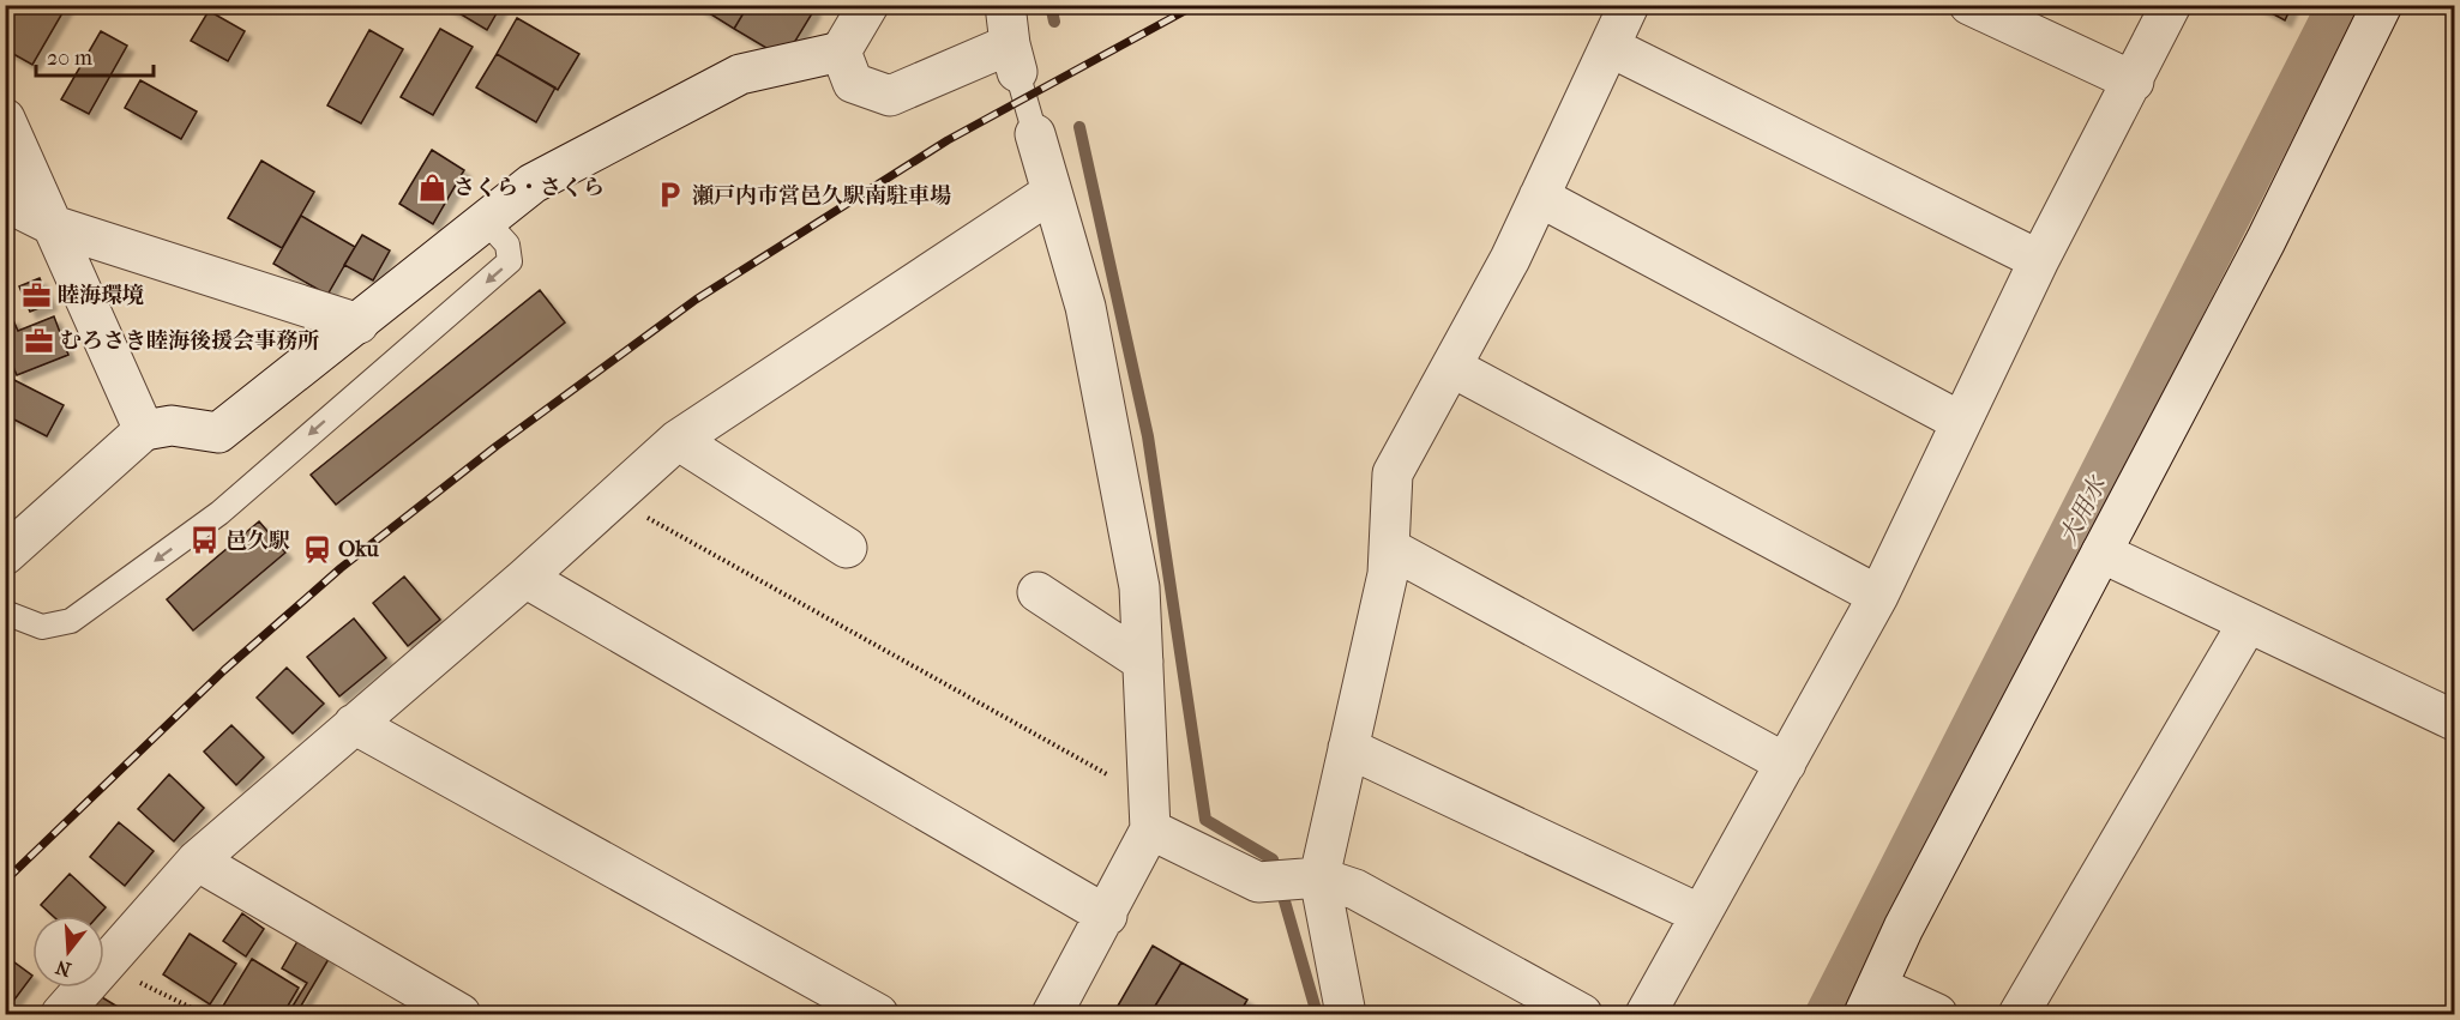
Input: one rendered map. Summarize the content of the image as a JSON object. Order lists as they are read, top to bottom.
{
  "water": ["大用水"],
  "places": {
    "shop": ["さくら・さくら"],
    "parking": ["瀬戸内市営邑久駅南駐車場"],
    "office": ["睦海環境", "むろさき睦海後援会事務所"],
    "bus stop": ["邑久駅"],
    "station": ["Oku"]
  },
  "scale_bar": "20 m",
  "north": "bottom"
}
